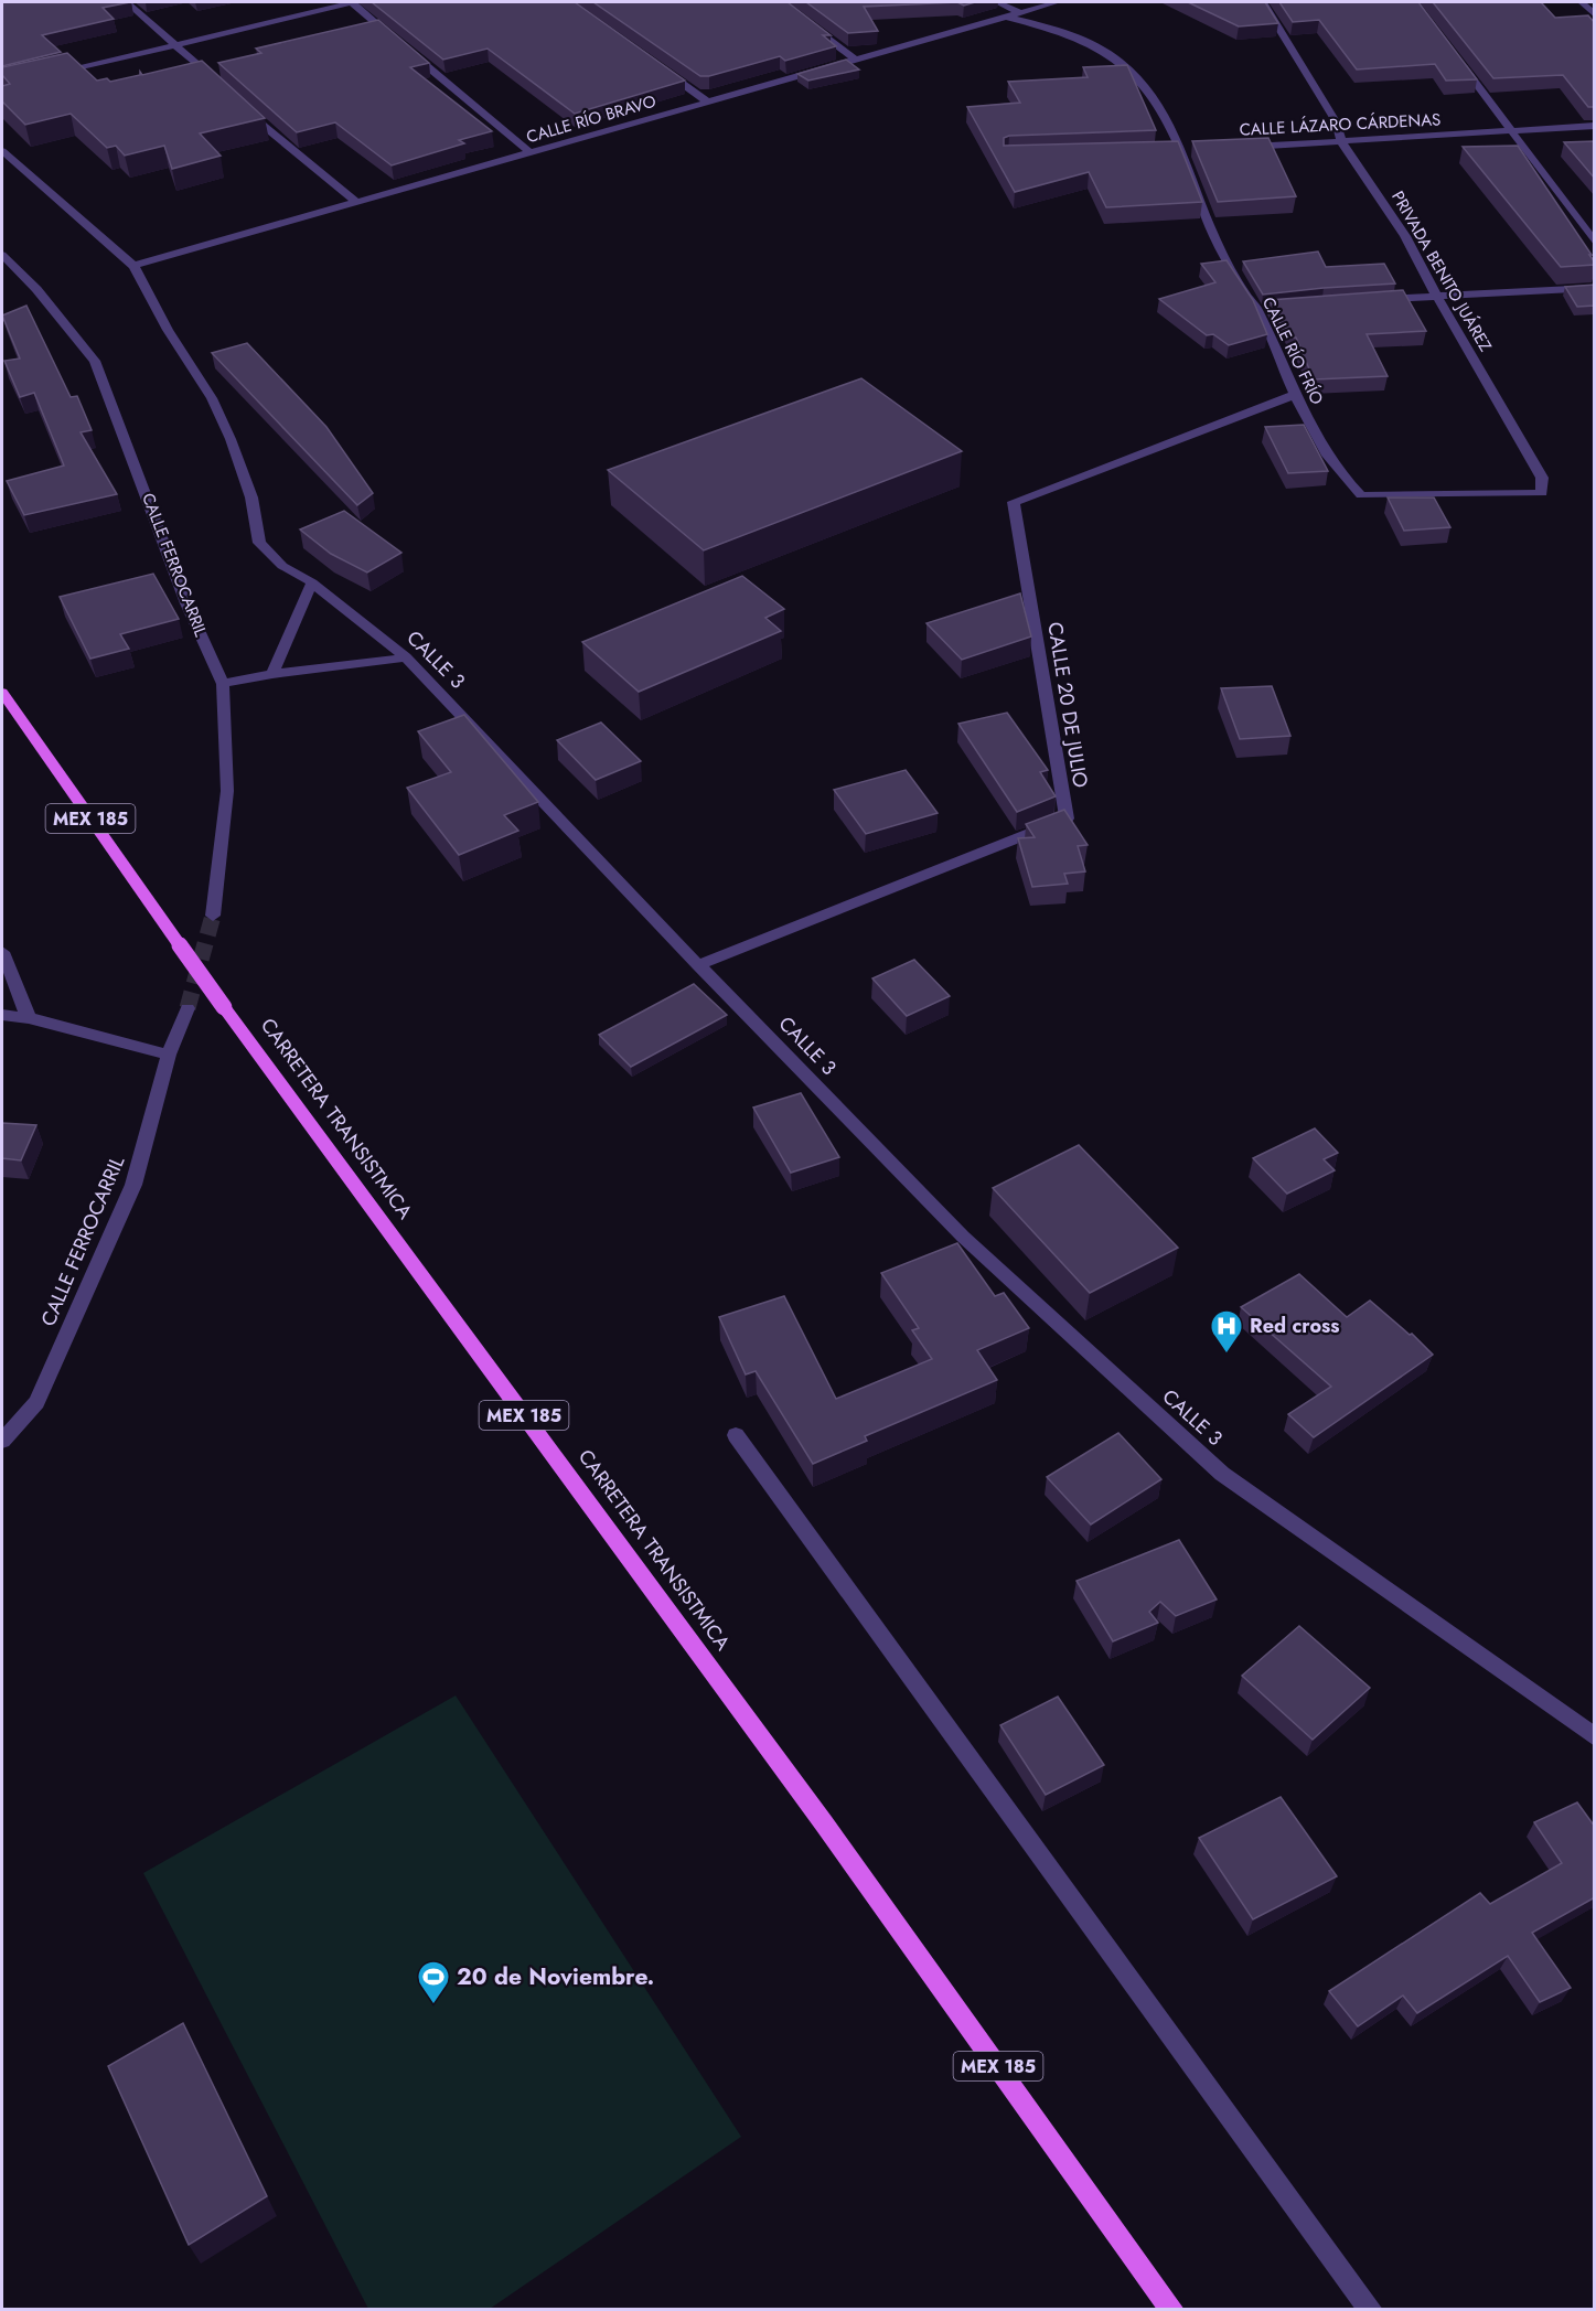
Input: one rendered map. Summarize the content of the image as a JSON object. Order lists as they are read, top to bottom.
{
  "streets": {
    "main road": ["MEX 185", "CARRETERA TRANSISTMICA"],
    "street": [
      "CALLE RÍO BRAVO",
      "CALLE LÁZARO CÁRDENAS",
      "PRIVADA BENITO JUÁREZ",
      "CALLE RÍO FRÍO",
      "CALLE FERROCARRIL",
      "CALLE 3",
      "CALLE 20 DE JULIO"
    ]
  },
  "crossings": [
    ["CALLE RÍO BRAVO", "CALLE RÍO FRÍO"],
    ["CALLE RÍO BRAVO", "CALLE 3"],
    ["CALLE LÁZARO CÁRDENAS", "PRIVADA BENITO JUÁREZ"],
    ["PRIVADA BENITO JUÁREZ", "CALLE RÍO FRÍO"],
    ["CALLE RÍO FRÍO", "CALLE 20 DE JULIO"],
    ["CALLE 3", "CALLE 20 DE JULIO"]
  ],
  "places": {
    "hospital": ["Red cross"],
    "sports": ["20 de Noviembre."]
  }
}
